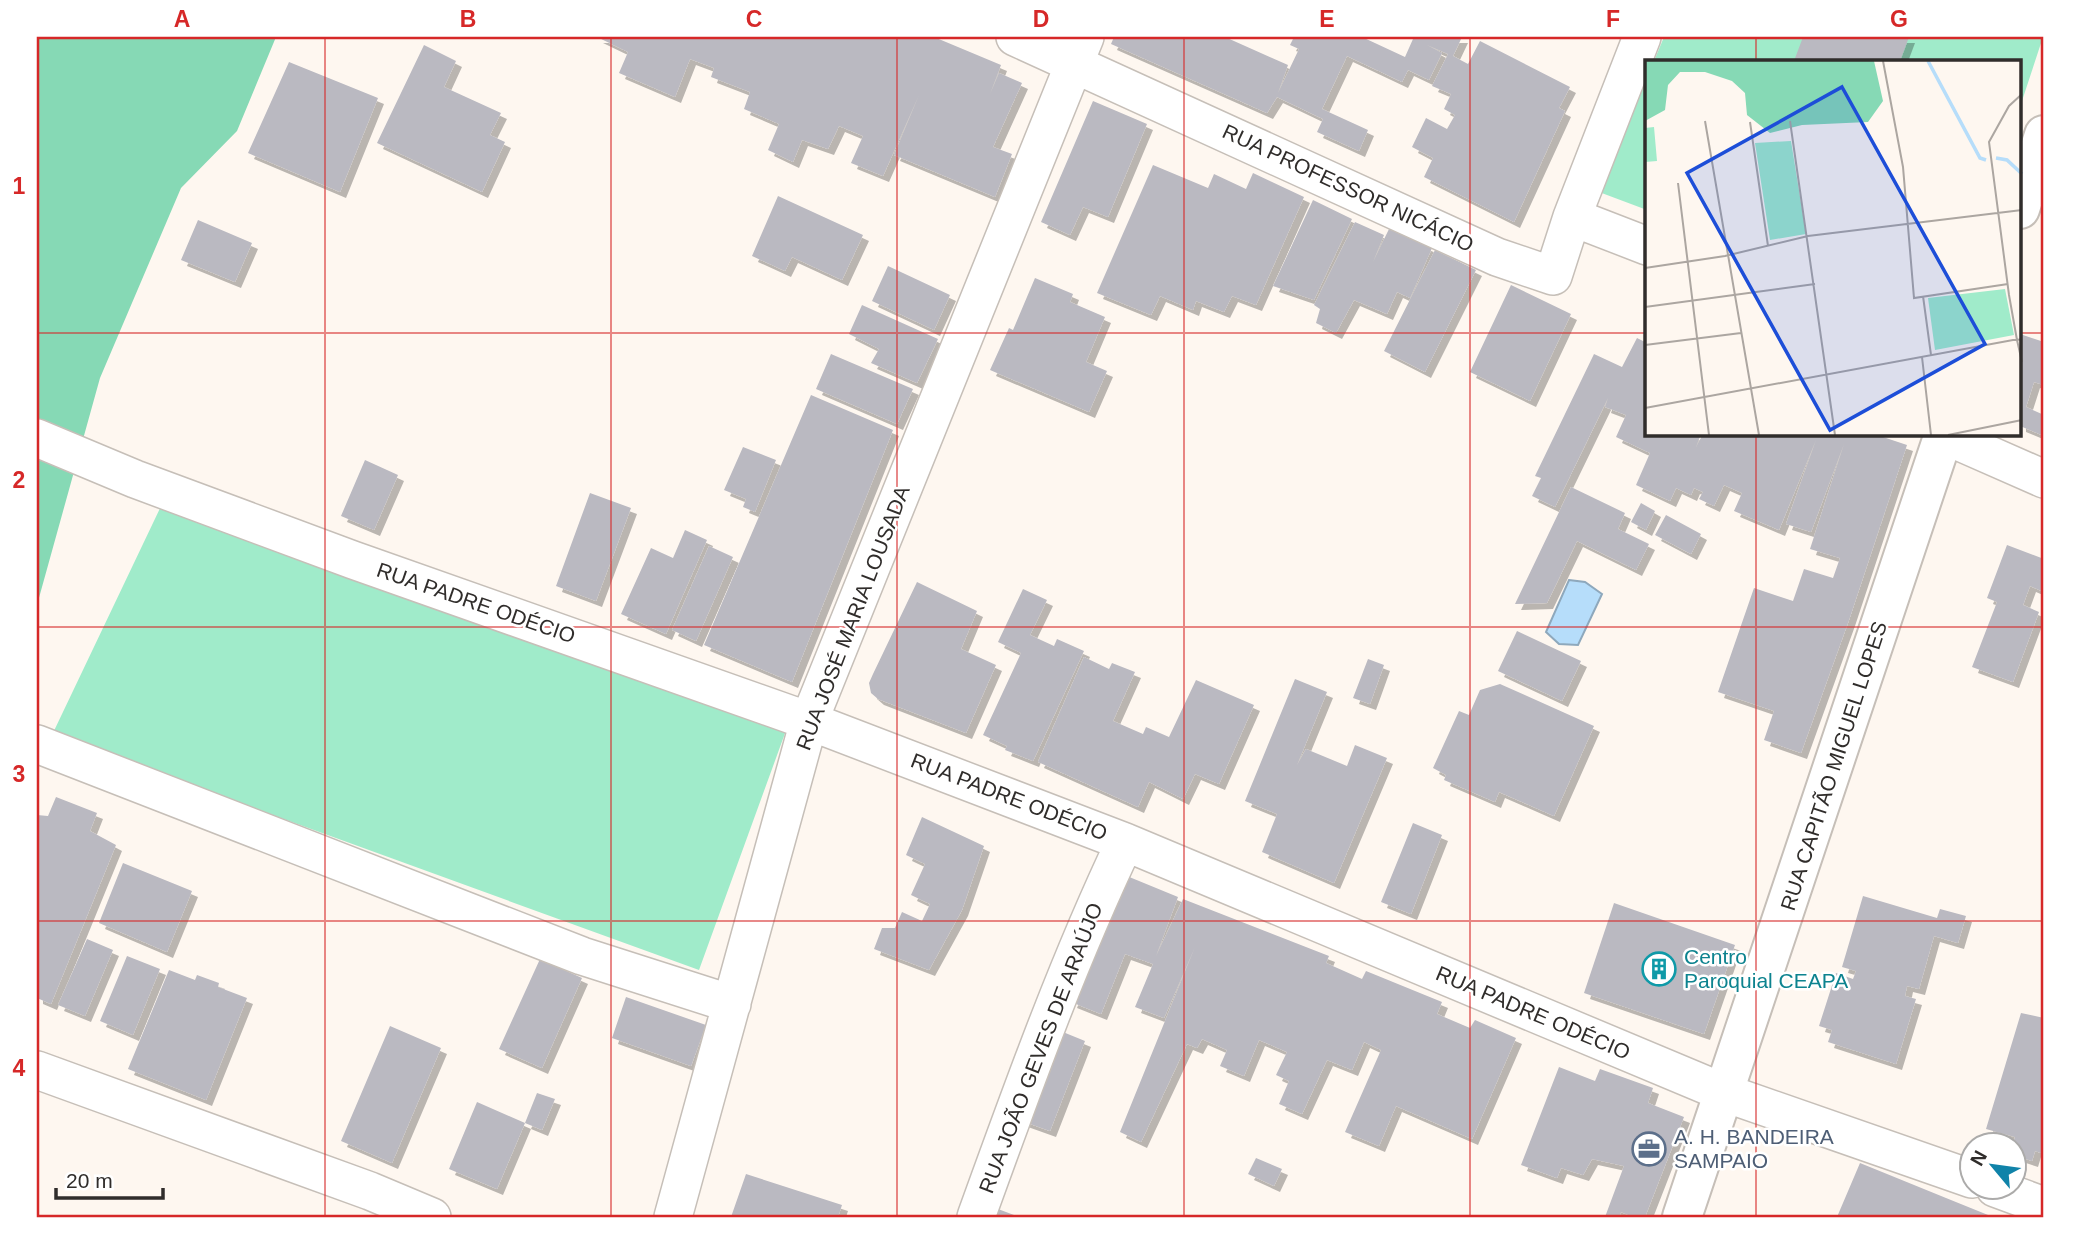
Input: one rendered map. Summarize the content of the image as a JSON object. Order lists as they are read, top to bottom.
{
  "streets": {
    "main road": ["RUA CAPITÃO MIGUEL LOPES"],
    "street": [
      "RUA PROFESSOR NICÁCIO",
      "RUA PADRE ODÉCIO",
      "RUA JOSÉ MARIA LOUSADA",
      "RUA JOÃO GEVES DE ARAÚJO"
    ]
  },
  "crossings": [
    ["RUA PROFESSOR NICÁCIO", "RUA JOSÉ MARIA LOUSADA"],
    ["RUA PADRE ODÉCIO", "RUA JOSÉ MARIA LOUSADA"],
    ["RUA PADRE ODÉCIO", "RUA CAPITÃO MIGUEL LOPES"],
    ["RUA PADRE ODÉCIO", "RUA JOÃO GEVES DE ARAÚJO"]
  ],
  "places": {
    "building": ["Centro Paroquial CEAPA"],
    "office": ["A. H. BANDEIRA SAMPAIO"]
  },
  "scale_bar": "20 m",
  "north": "top left",
  "grid": {
    "columns": [
      "A",
      "B",
      "C",
      "D",
      "E",
      "F",
      "G"
    ],
    "rows": [
      "1",
      "2",
      "3",
      "4"
    ]
  }
}
